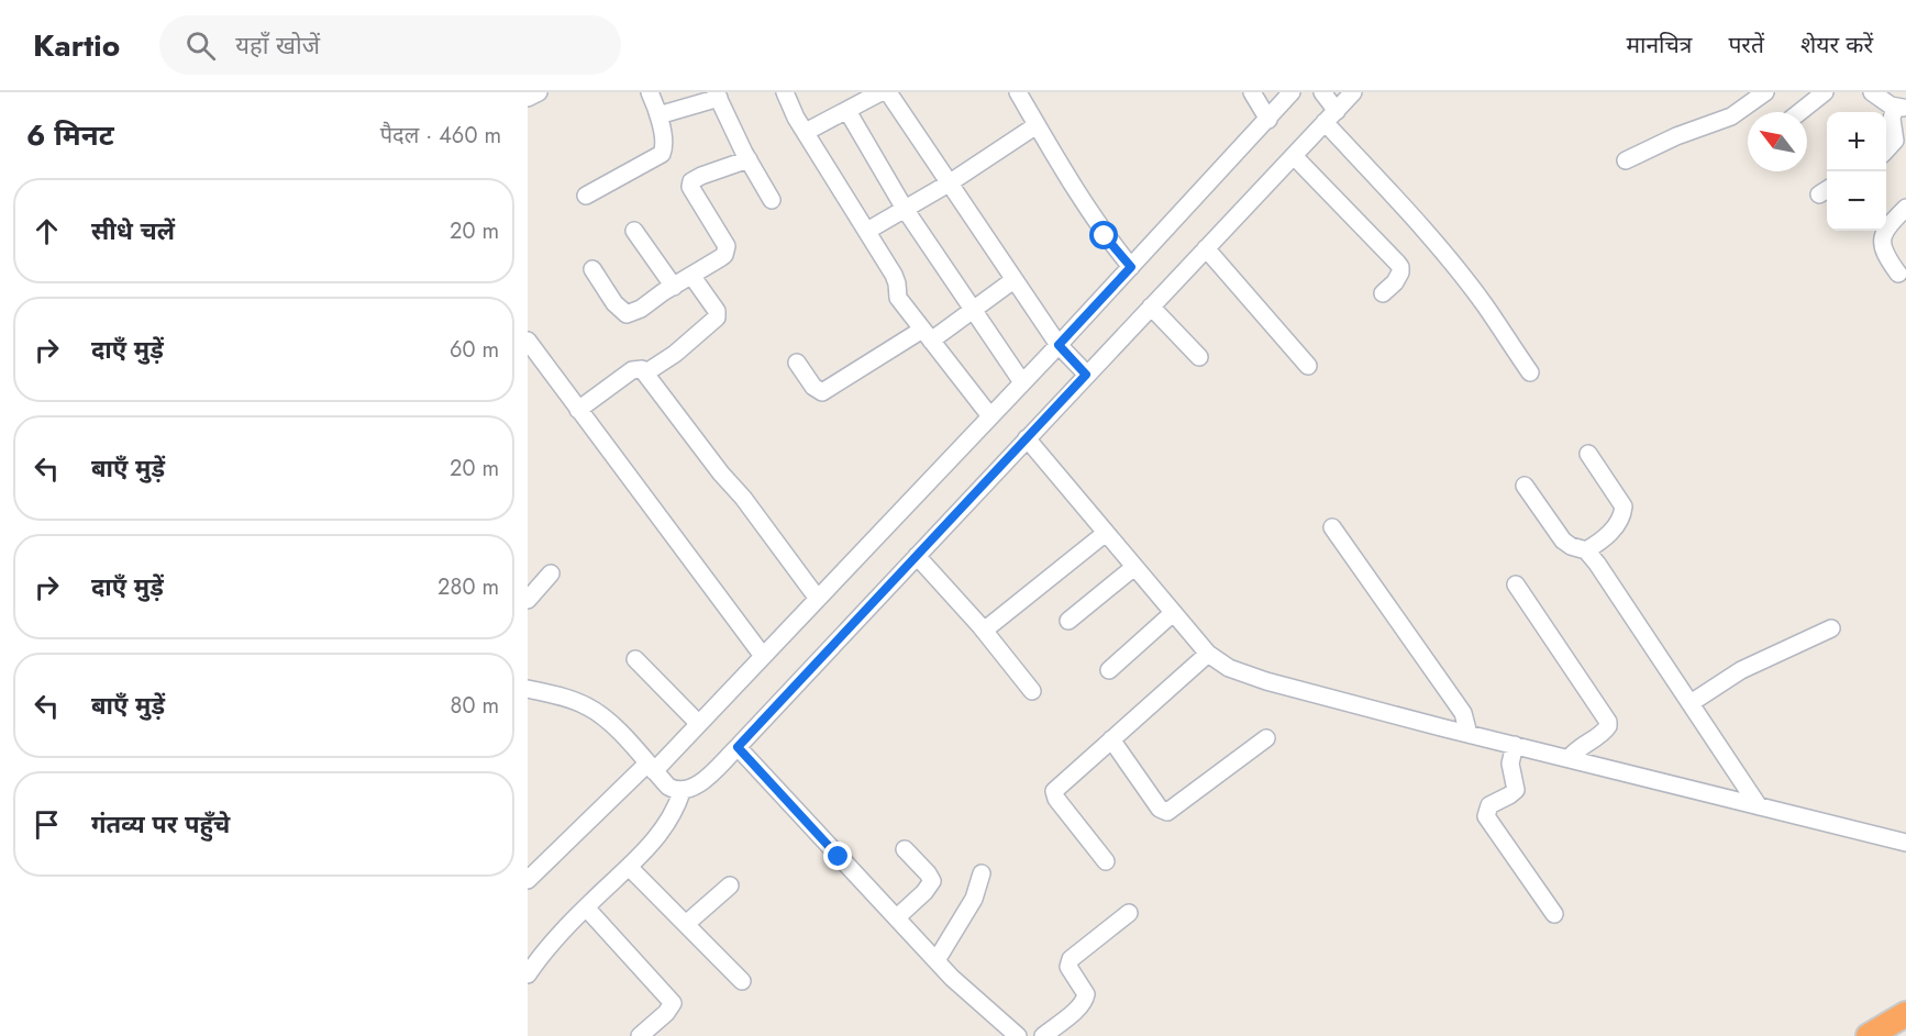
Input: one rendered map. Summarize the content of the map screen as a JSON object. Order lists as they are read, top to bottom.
{
  "north": "top left",
  "page": {
    "header": "Kartio",
    "search": "यहाँ खोजें",
    "nav": ["मानचित्र", "परतें", "शेयर करें"],
    "heading": ["6 मिनट", "पैदल · 460 m"],
    "map_buttons": ["+", "−"],
    "list": [
      ["सीधे चलें", "20 m"],
      ["दाएँ मुड़ें", "60 m"],
      ["बाएँ मुड़ें", "20 m"],
      ["दाएँ मुड़ें", "280 m"],
      ["बाएँ मुड़ें", "80 m"],
      "गंतव्य पर पहुँचे"
    ]
  }
}
